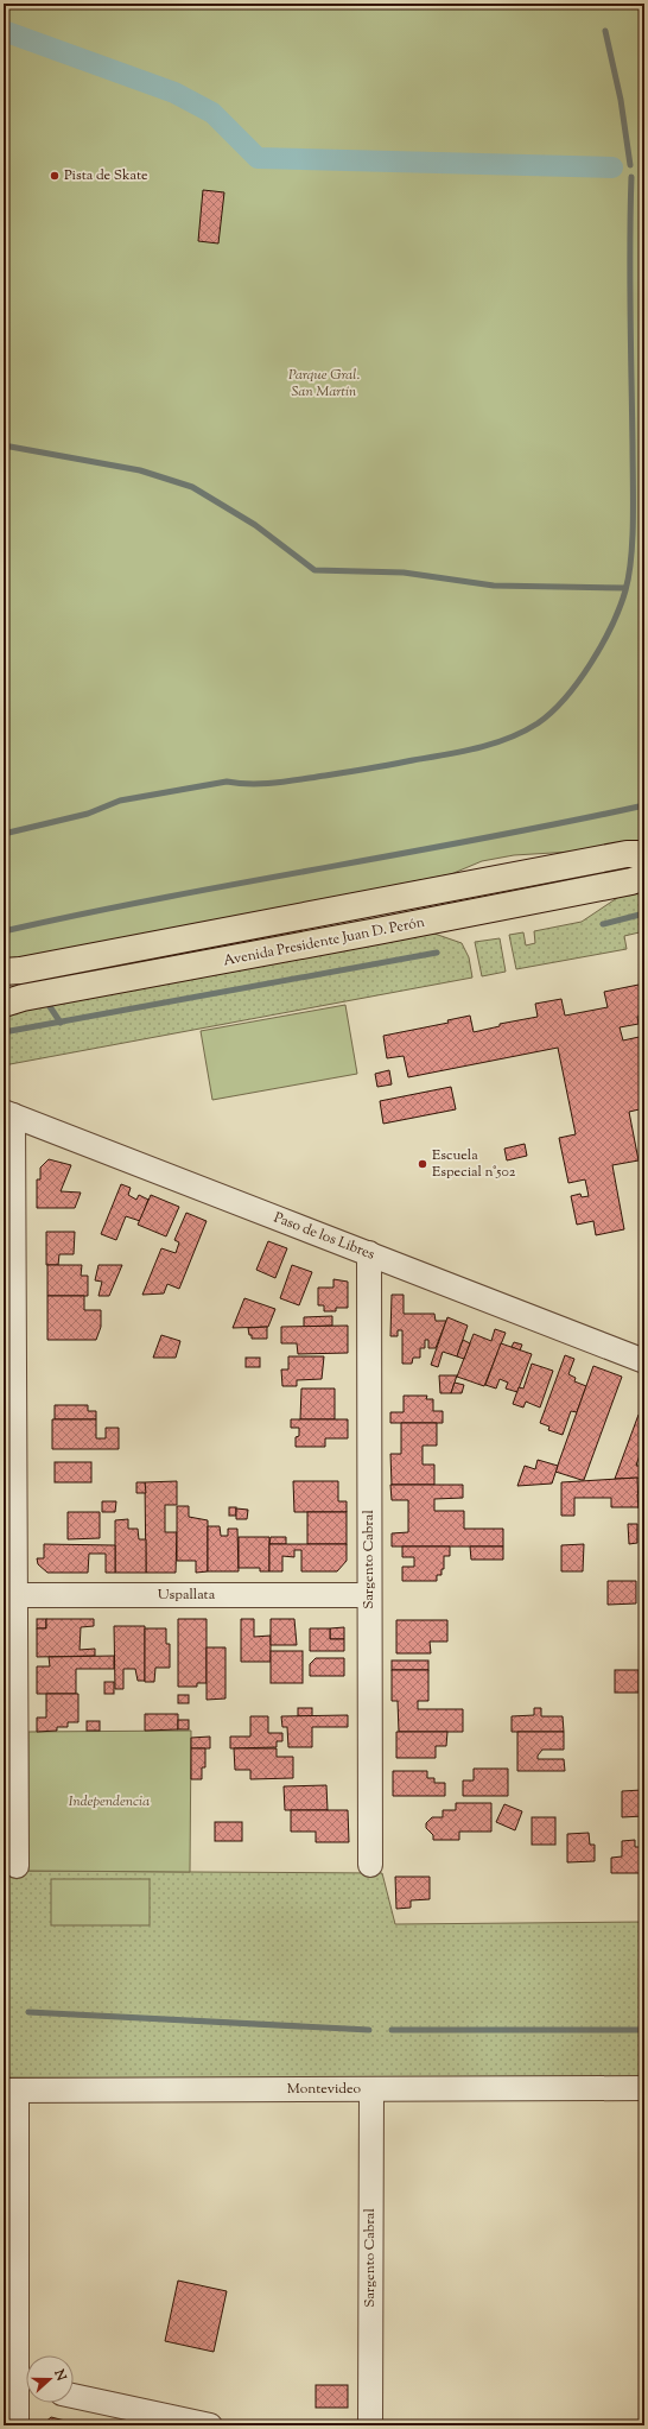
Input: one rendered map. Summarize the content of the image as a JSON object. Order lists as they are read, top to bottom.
{
  "streets": {
    "main road": ["Avenida Presidente Juan D. Perón"],
    "street": [
      "Paso de los Libres",
      "Sargento Cabral",
      "Uspallata",
      "Montevideo"
    ]
  },
  "crossings": [
    ["Paso de los Libres", "Sargento Cabral"],
    ["Sargento Cabral", "Uspallata"],
    ["Sargento Cabral", "Montevideo"]
  ],
  "parks": ["Parque Gral. San Martín", "Independencia"],
  "places": ["Pista de Skate", "Escuela Especial n°502"],
  "north": "right"
}
